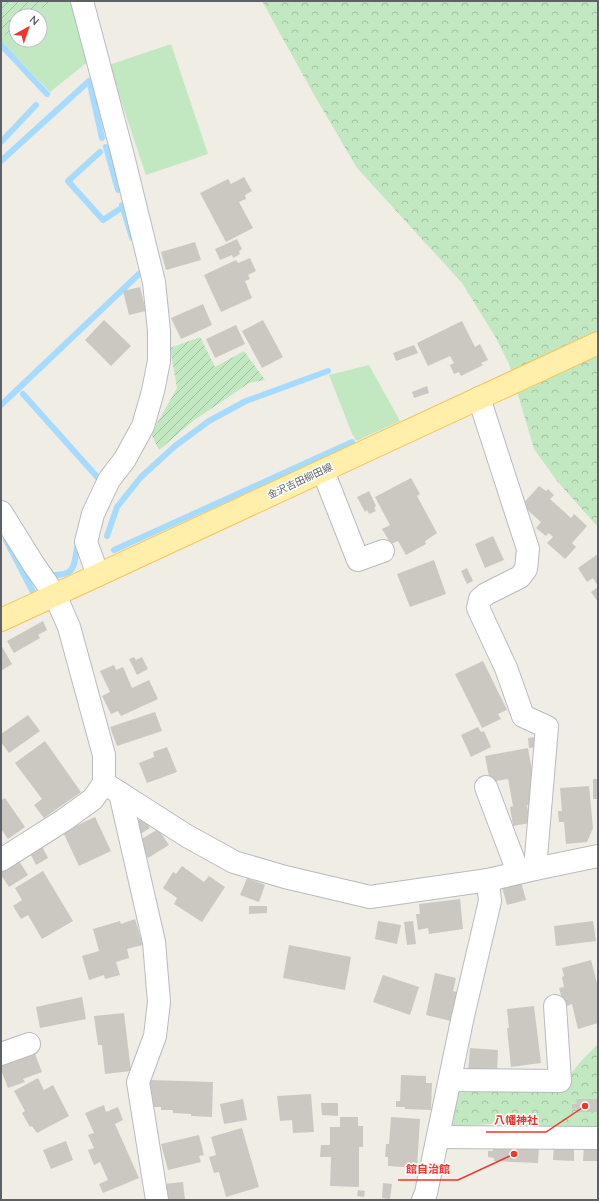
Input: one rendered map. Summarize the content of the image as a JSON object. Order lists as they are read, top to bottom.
{
  "streets": {
    "main road": ["金沢吉田柳田線"]
  },
  "places": ["八幡神社", "館自治館"],
  "north": "top right"
}
